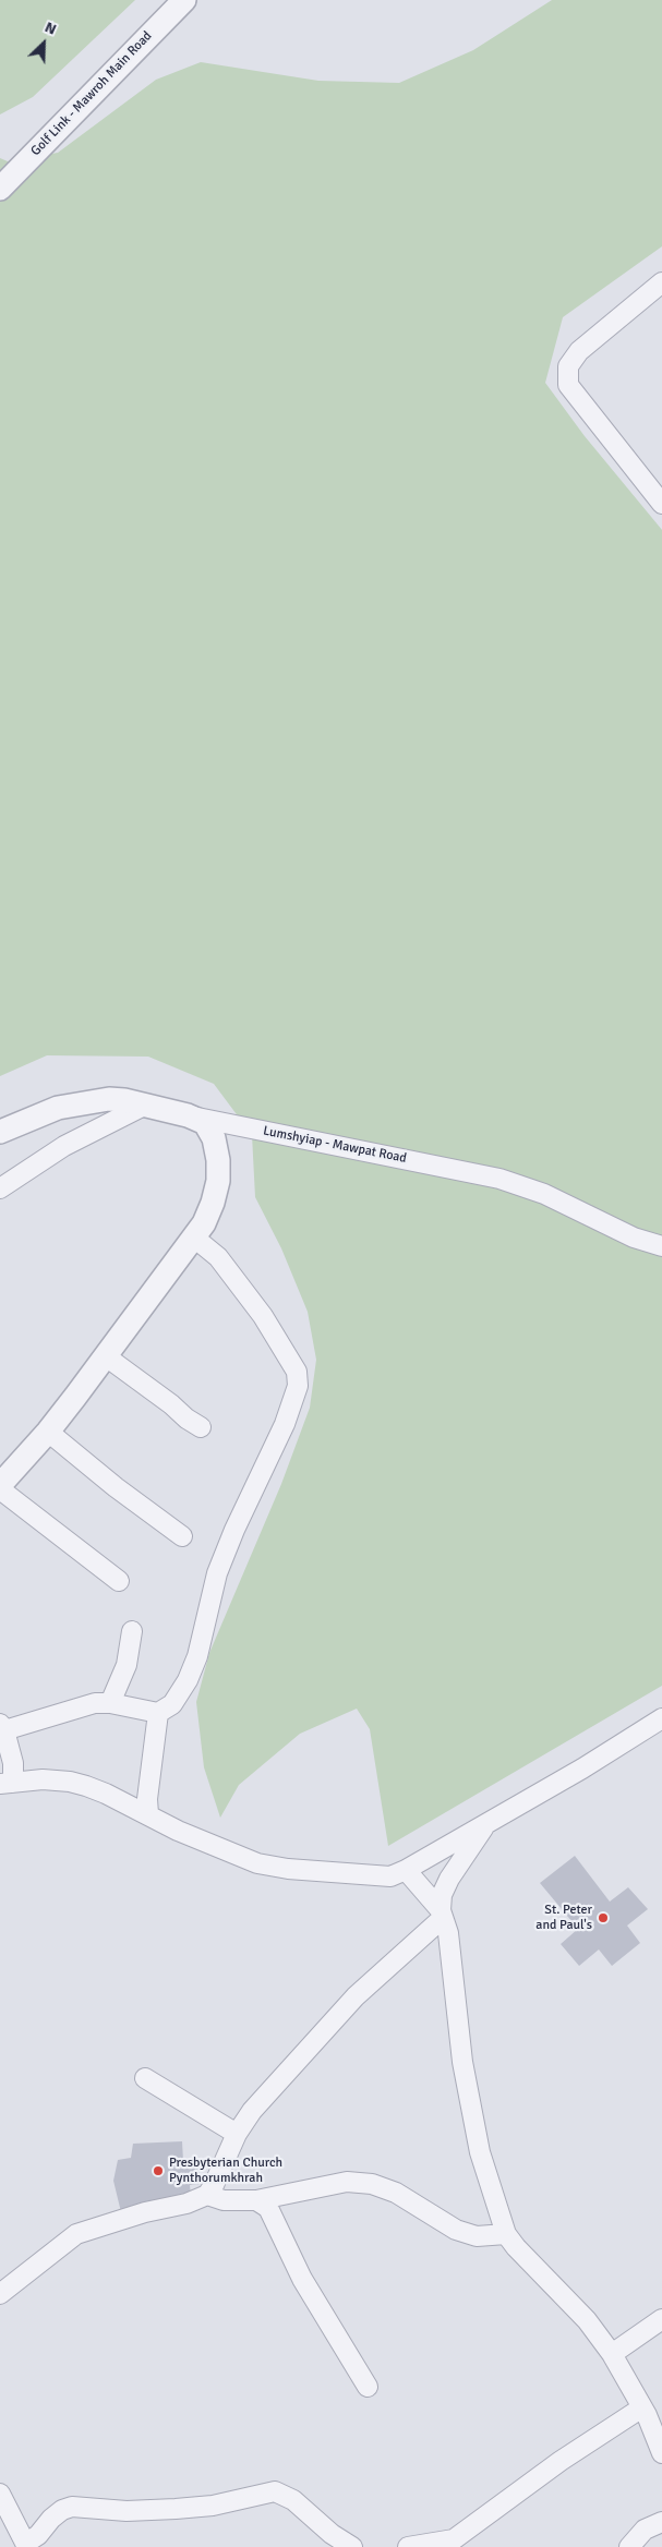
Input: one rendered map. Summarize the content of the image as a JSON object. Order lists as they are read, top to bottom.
{
  "streets": {
    "street": ["Golf Link - Mawroh Main Road", "Lumshyiap - Mawpat Road"]
  },
  "places": ["St. Peter and Paul's", "Presbyterian Church Pynthorumkhrah"],
  "north": "top right"
}
